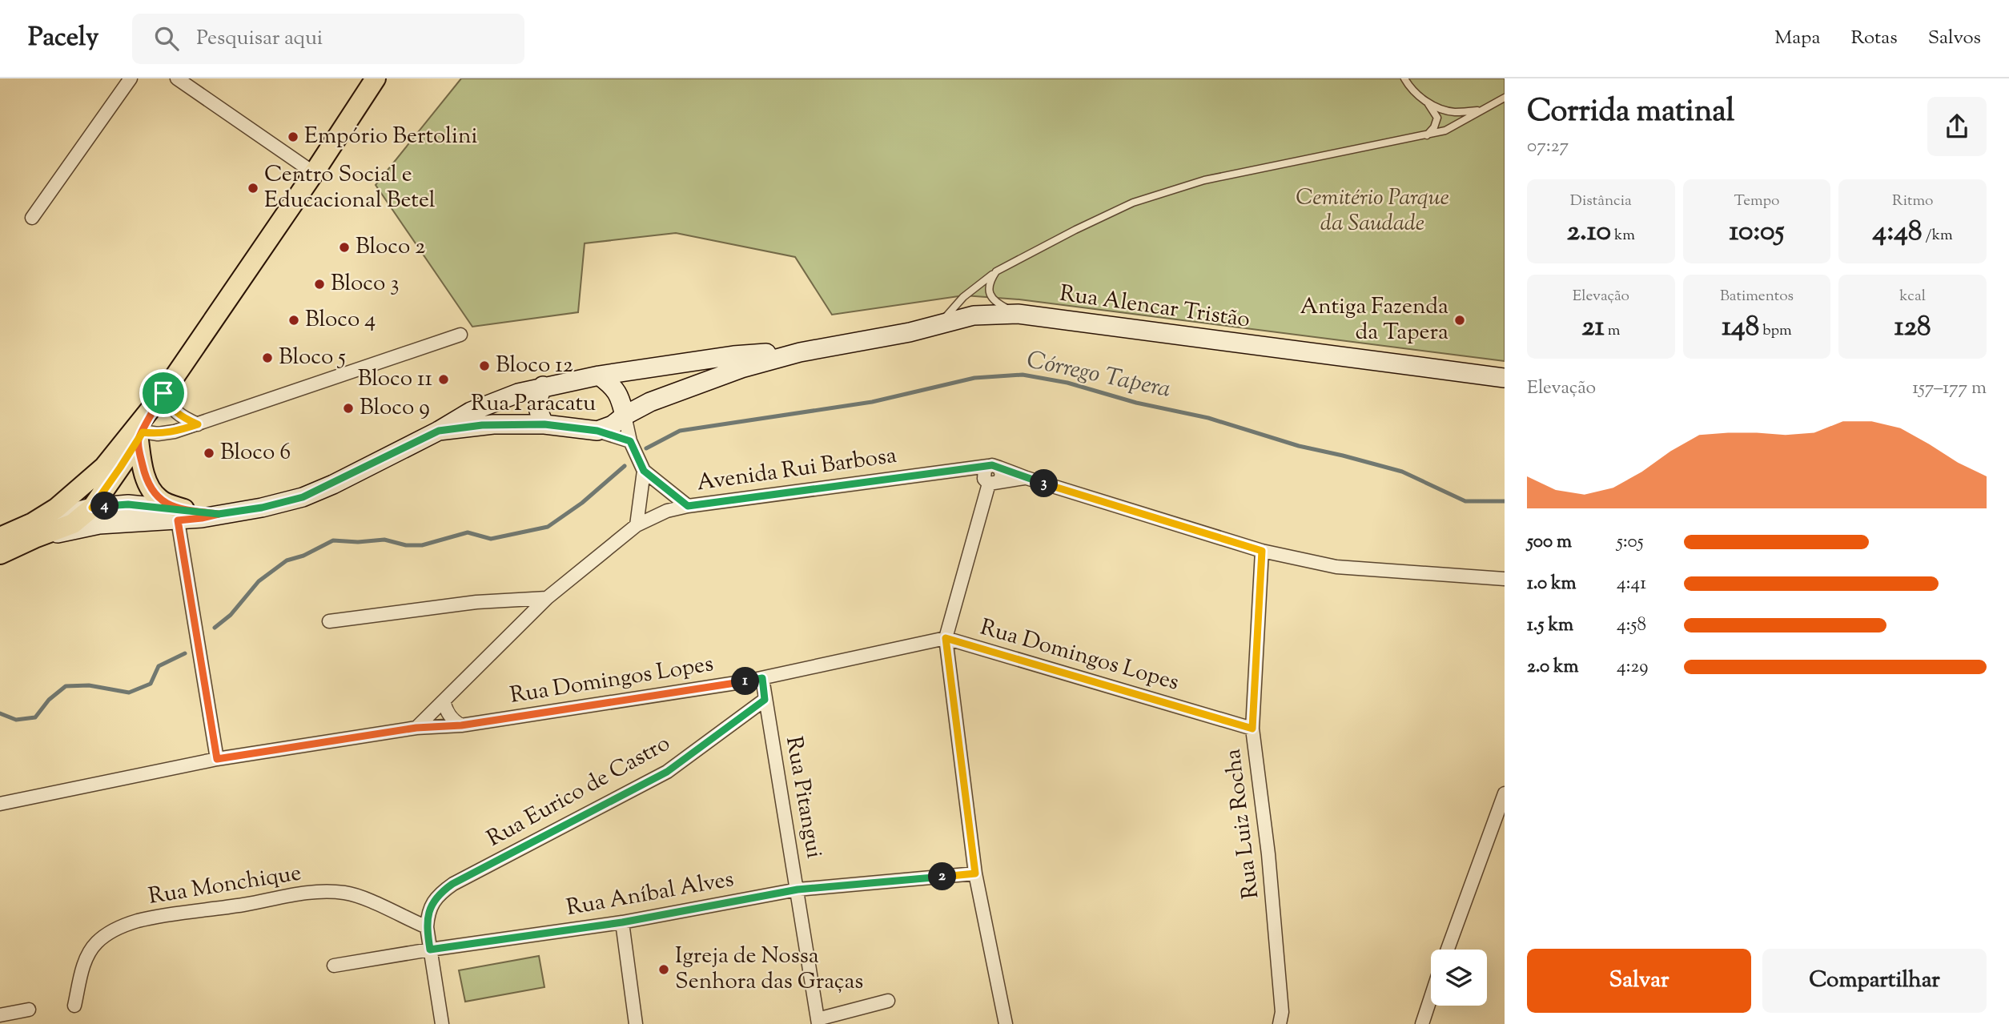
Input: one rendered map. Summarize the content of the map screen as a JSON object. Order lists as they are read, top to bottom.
{
  "streets": {
    "main road": ["Rua Alencar Tristão", "Rua Paracatu"],
    "street": [
      "Avenida Rui Barbosa",
      "Rua Domingos Lopes",
      "Rua Eurico de Castro",
      "Rua Pitangui",
      "Rua Luiz Rocha",
      "Rua Monchique",
      "Rua Aníbal Alves"
    ]
  },
  "crossings": [
    ["Rua Alencar Tristão", "Rua Paracatu"],
    ["Avenida Rui Barbosa", "Rua Domingos Lopes"],
    ["Avenida Rui Barbosa", "Rua Luiz Rocha"],
    ["Rua Domingos Lopes", "Rua Pitangui"],
    ["Rua Domingos Lopes", "Rua Luiz Rocha"],
    ["Rua Eurico de Castro", "Rua Pitangui"],
    ["Rua Eurico de Castro", "Rua Monchique"],
    ["Rua Pitangui", "Rua Aníbal Alves"]
  ],
  "water": ["Córrego Tapera"],
  "parks": ["Cemitério Parque da Saudade"],
  "places": [
    "Empório Bertolini",
    "Centro Social e Educacional Betel",
    "Bloco 2",
    "Bloco 3",
    "Bloco 4",
    "Antiga Fazenda da Tapera",
    "Bloco 5",
    "Bloco 12",
    "Bloco 11",
    "Bloco 9",
    "Bloco 6",
    "Igreja de Nossa Senhora das Graças"
  ],
  "page": {
    "header": "Pacely",
    "search": "Pesquisar aqui",
    "nav": ["Mapa", "Rotas", "Salvos"],
    "heading": ["Corrida matinal", "07:27"],
    "stats": [
      ["Distância", "2.10 km"],
      ["Tempo", "10:05"],
      ["Ritmo", "4:48 /km"],
      ["Elevação", "21 m"],
      ["Batimentos", "148 bpm"],
      ["kcal", "128"]
    ],
    "chart": ["Elevação", "157–177 m"],
    "pins": [
      "3",
      "4",
      "1",
      "2"
    ],
    "list": [
      {
        "name": "500 m",
        "note": "5:05"
      },
      {
        "name": "1.0 km",
        "note": "4:41"
      },
      {
        "name": "1.5 km",
        "note": "4:58"
      },
      {
        "name": "2.0 km",
        "note": "4:29"
      }
    ],
    "buttons": ["Salvar", "Compartilhar"]
  }
}
